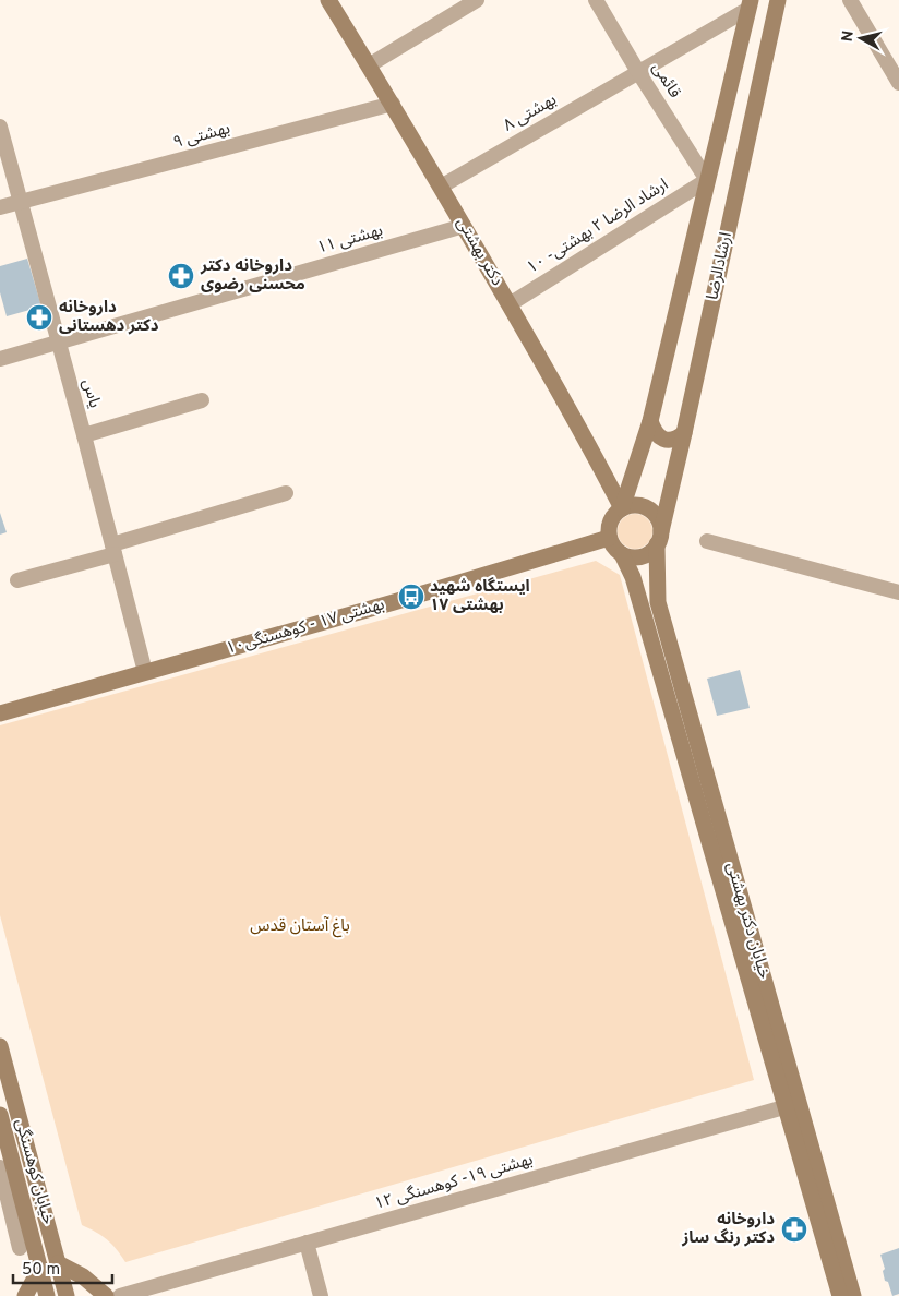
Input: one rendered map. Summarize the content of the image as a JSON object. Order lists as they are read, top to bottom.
{
  "streets": {
    "street": [
      "قائمی",
      "بهشتی ۸",
      "بهشتی ۹",
      "ارشاد الرضا ۲ بهشتی- ۱۰",
      "بهشتی ۱۱",
      "دکتر بهشتی",
      "ارشادالرضا",
      "یاس",
      "بهشتی ۱۷ - کوهسنگی۱۰",
      "خیابان دکتر بهشتی",
      "خیابان کوهسنگی",
      "بهشتی ۱۹- کوهسنگی ۱۲"
    ]
  },
  "crossings": [
    ["قائمی", "بهشتی ۸"],
    ["قائمی", "ارشاد الرضا ۲ بهشتی- ۱۰"],
    ["قائمی", "ارشادالرضا"],
    ["بهشتی ۸", "دکتر بهشتی"],
    ["بهشتی ۸", "ارشادالرضا"],
    ["بهشتی ۹", "دکتر بهشتی"],
    ["بهشتی ۹", "یاس"],
    ["ارشاد الرضا ۲ بهشتی- ۱۰", "دکتر بهشتی"],
    ["ارشاد الرضا ۲ بهشتی- ۱۰", "ارشادالرضا"],
    ["بهشتی ۱۱", "دکتر بهشتی"],
    ["بهشتی ۱۱", "یاس"],
    ["دکتر بهشتی", "ارشادالرضا"],
    ["دکتر بهشتی", "بهشتی ۱۷ - کوهسنگی۱۰"],
    ["دکتر بهشتی", "خیابان دکتر بهشتی"],
    ["ارشادالرضا", "بهشتی ۱۷ - کوهسنگی۱۰"],
    ["ارشادالرضا", "خیابان دکتر بهشتی"],
    ["یاس", "بهشتی ۱۷ - کوهسنگی۱۰"],
    ["بهشتی ۱۷ - کوهسنگی۱۰", "خیابان دکتر بهشتی"],
    ["خیابان دکتر بهشتی", "بهشتی ۱۹- کوهسنگی ۱۲"]
  ],
  "parks": ["باغ آستان قدس"],
  "places": {
    "pharmacy": ["داروخانه دکتر محسنی رضوی", "داروخانه دکتر دهستانی", "داروخانه دکتر رنگ ساز"],
    "bus stop": ["ایستگاه شهید بهشتی ۱۷"]
  },
  "scale_bar": "50 m",
  "north": "left"
}
